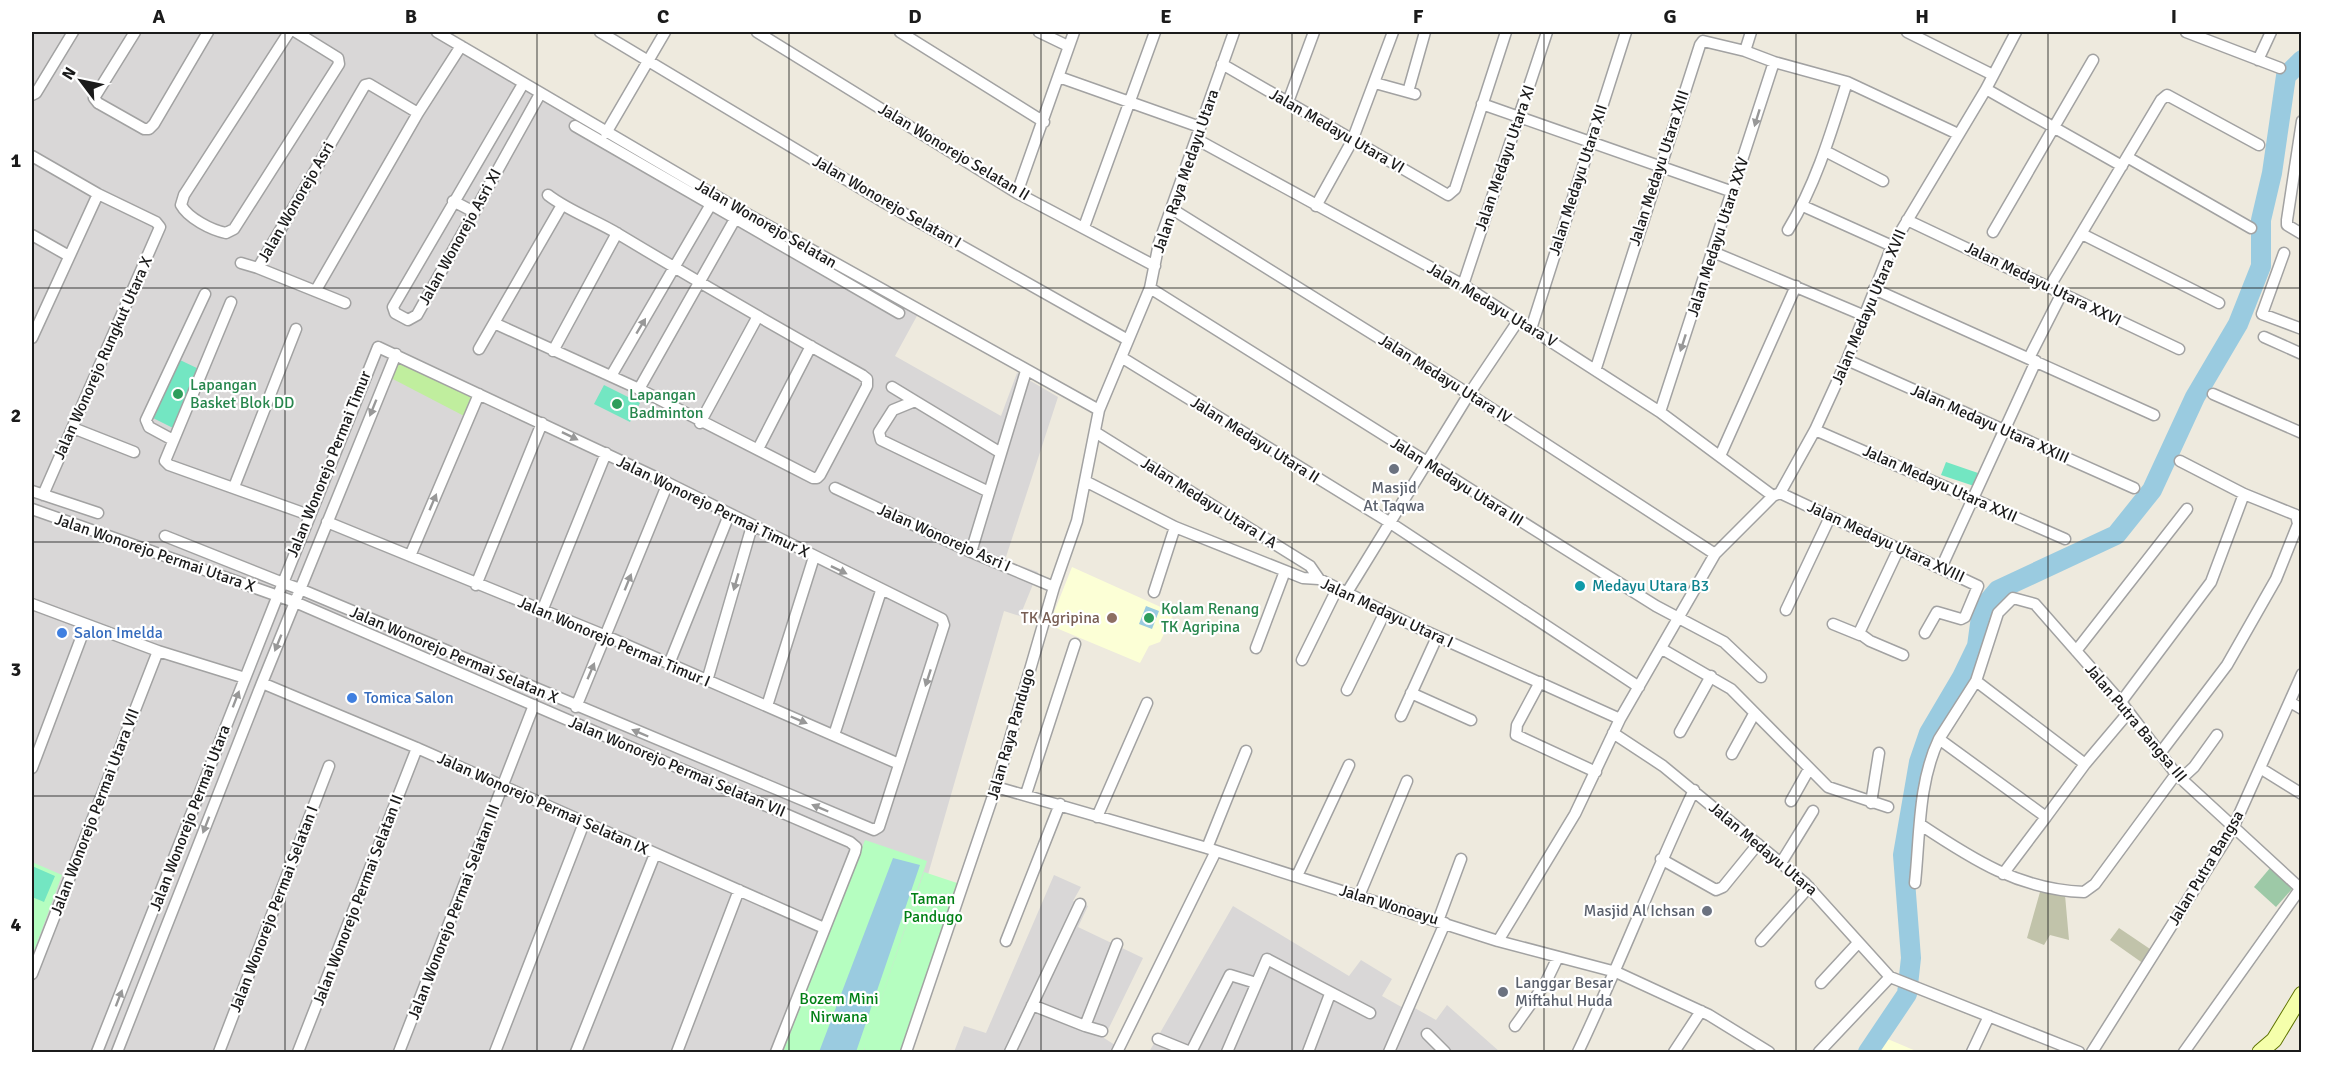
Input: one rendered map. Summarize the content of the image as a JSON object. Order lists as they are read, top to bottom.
{
  "streets": {
    "street": [
      "Jalan Medayu Utara VI",
      "Jalan Wonorejo Selatan II",
      "Jalan Medayu Utara XI",
      "Jalan Medayu Utara XIII",
      "Jalan Raya Medayu Utara",
      "Jalan Medayu Utara XII",
      "Jalan Wonorejo Asri",
      "Jalan Wonorejo Selatan I",
      "Jalan Wonorejo Selatan",
      "Jalan Wonorejo Asri XI",
      "Jalan Medayu Utara XXV",
      "Jalan Medayu Utara XXVI",
      "Jalan Medayu Utara V",
      "Jalan Medayu Utara XVII",
      "Jalan Wonorejo Rungkut Utara X",
      "Jalan Medayu Utara IV",
      "Jalan Medayu Utara XXIII",
      "Jalan Medayu Utara II",
      "Jalan Wonorejo Permai Timur",
      "Jalan Medayu Utara III",
      "Jalan Medayu Utara XXII",
      "Jalan Medayu Utara I A",
      "Jalan Wonorejo Permai Timur X",
      "Jalan Wonorejo Asri I",
      "Jalan Medayu Utara XVIII",
      "Jalan Wonorejo Permai Utara X",
      "Jalan Medayu Utara I",
      "Jalan Wonorejo Permai Timur I",
      "Jalan Wonorejo Permai Selatan X",
      "Jalan Putra Bangsa III",
      "Jalan Raya Pandugo",
      "Jalan Wonorejo Permai Selatan VII",
      "Jalan Wonorejo Permai Selatan IX",
      "Jalan Wonorejo Permai Utara VII",
      "Jalan Wonorejo Permai Utara",
      "Jalan Medayu Utara",
      "Jalan Putra Bangsa",
      "Jalan Wonorejo Permai Selatan II",
      "Jalan Wonoayu",
      "Jalan Wonorejo Permai Selatan I",
      "Jalan Wonorejo Permai Selatan III"
    ]
  },
  "crossings": [
    ["Jalan Medayu Utara VI", "Jalan Raya Medayu Utara"],
    ["Jalan Wonorejo Selatan II", "Jalan Raya Medayu Utara"],
    ["Jalan Medayu Utara XI", "Jalan Medayu Utara V"],
    ["Jalan Medayu Utara XIII", "Jalan Medayu Utara XXV"],
    ["Jalan Medayu Utara XIII", "Jalan Medayu Utara V"],
    ["Jalan Medayu Utara XIII", "Jalan Medayu Utara XVII"],
    ["Jalan Raya Medayu Utara", "Jalan Wonorejo Selatan I"],
    ["Jalan Raya Medayu Utara", "Jalan Wonorejo Selatan"],
    ["Jalan Raya Medayu Utara", "Jalan Medayu Utara V"],
    ["Jalan Raya Medayu Utara", "Jalan Medayu Utara IV"],
    ["Jalan Raya Medayu Utara", "Jalan Medayu Utara II"],
    ["Jalan Raya Medayu Utara", "Jalan Medayu Utara III"],
    ["Jalan Raya Medayu Utara", "Jalan Raya Pandugo"],
    ["Jalan Medayu Utara XII", "Jalan Medayu Utara V"],
    ["Jalan Wonorejo Selatan", "Jalan Wonorejo Asri XI"],
    ["Jalan Wonorejo Selatan", "Jalan Raya Pandugo"],
    ["Jalan Medayu Utara XXV", "Jalan Medayu Utara V"],
    ["Jalan Medayu Utara XXVI", "Jalan Medayu Utara XVII"],
    ["Jalan Medayu Utara V", "Jalan Medayu Utara XVII"],
    ["Jalan Medayu Utara V", "Jalan Medayu Utara XVIII"],
    ["Jalan Medayu Utara XVII", "Jalan Medayu Utara XXIII"],
    ["Jalan Medayu Utara XVII", "Jalan Medayu Utara XXII"],
    ["Jalan Medayu Utara XVII", "Jalan Medayu Utara XVIII"],
    ["Jalan Wonorejo Permai Timur", "Jalan Wonorejo Permai Timur X"],
    ["Jalan Wonorejo Permai Timur", "Jalan Wonorejo Permai Utara X"],
    ["Jalan Wonorejo Permai Timur", "Jalan Wonorejo Permai Timur I"],
    ["Jalan Wonorejo Permai Timur", "Jalan Wonorejo Permai Selatan X"],
    ["Jalan Wonorejo Permai Timur", "Jalan Wonorejo Permai Utara"],
    ["Jalan Medayu Utara I A", "Jalan Medayu Utara I"],
    ["Jalan Medayu Utara I A", "Jalan Raya Pandugo"],
    ["Jalan Wonorejo Permai Timur X", "Jalan Wonorejo Permai Timur I"],
    ["Jalan Wonorejo Permai Timur X", "Jalan Wonorejo Permai Selatan X"],
    ["Jalan Wonorejo Asri I", "Jalan Raya Pandugo"],
    ["Jalan Wonorejo Permai Utara X", "Jalan Wonorejo Permai Selatan X"],
    ["Jalan Wonorejo Permai Utara X", "Jalan Wonorejo Permai Selatan VII"],
    ["Jalan Wonorejo Permai Utara X", "Jalan Wonorejo Permai Utara"],
    ["Jalan Medayu Utara I", "Jalan Raya Pandugo"],
    ["Jalan Wonorejo Permai Timur I", "Jalan Wonorejo Permai Selatan X"],
    ["Jalan Wonorejo Permai Selatan X", "Jalan Wonorejo Permai Utara"],
    ["Jalan Putra Bangsa III", "Jalan Putra Bangsa"],
    ["Jalan Raya Pandugo", "Jalan Wonoayu"],
    ["Jalan Wonorejo Permai Selatan VII", "Jalan Wonorejo Permai Selatan IX"],
    ["Jalan Wonorejo Permai Selatan VII", "Jalan Wonorejo Permai Utara"],
    ["Jalan Wonorejo Permai Selatan VII", "Jalan Wonorejo Permai Selatan III"],
    ["Jalan Wonorejo Permai Selatan IX", "Jalan Wonorejo Permai Utara"],
    ["Jalan Wonorejo Permai Selatan IX", "Jalan Wonorejo Permai Selatan II"],
    ["Jalan Wonorejo Permai Selatan IX", "Jalan Wonorejo Permai Selatan III"]
  ],
  "one_way": ["Jalan Wonorejo Permai Selatan X"],
  "parks": ["Taman Pandugo", "Bozem Mini Nirwana"],
  "places": [
    "Lapangan Basket Blok DD",
    "Lapangan Badminton",
    "Masjid At Taqwa",
    "Medayu Utara B3",
    "TK Agripina",
    "Kolam Renang TK Agripina",
    "Salon Imelda",
    "Tomica Salon",
    "Masjid Al Ichsan",
    "Langgar Besar Miftahul Huda"
  ],
  "north": "top left",
  "grid": {
    "columns": [
      "A",
      "B",
      "C",
      "D",
      "E",
      "F",
      "G",
      "H",
      "I"
    ],
    "rows": [
      "1",
      "2",
      "3",
      "4"
    ]
  }
}
